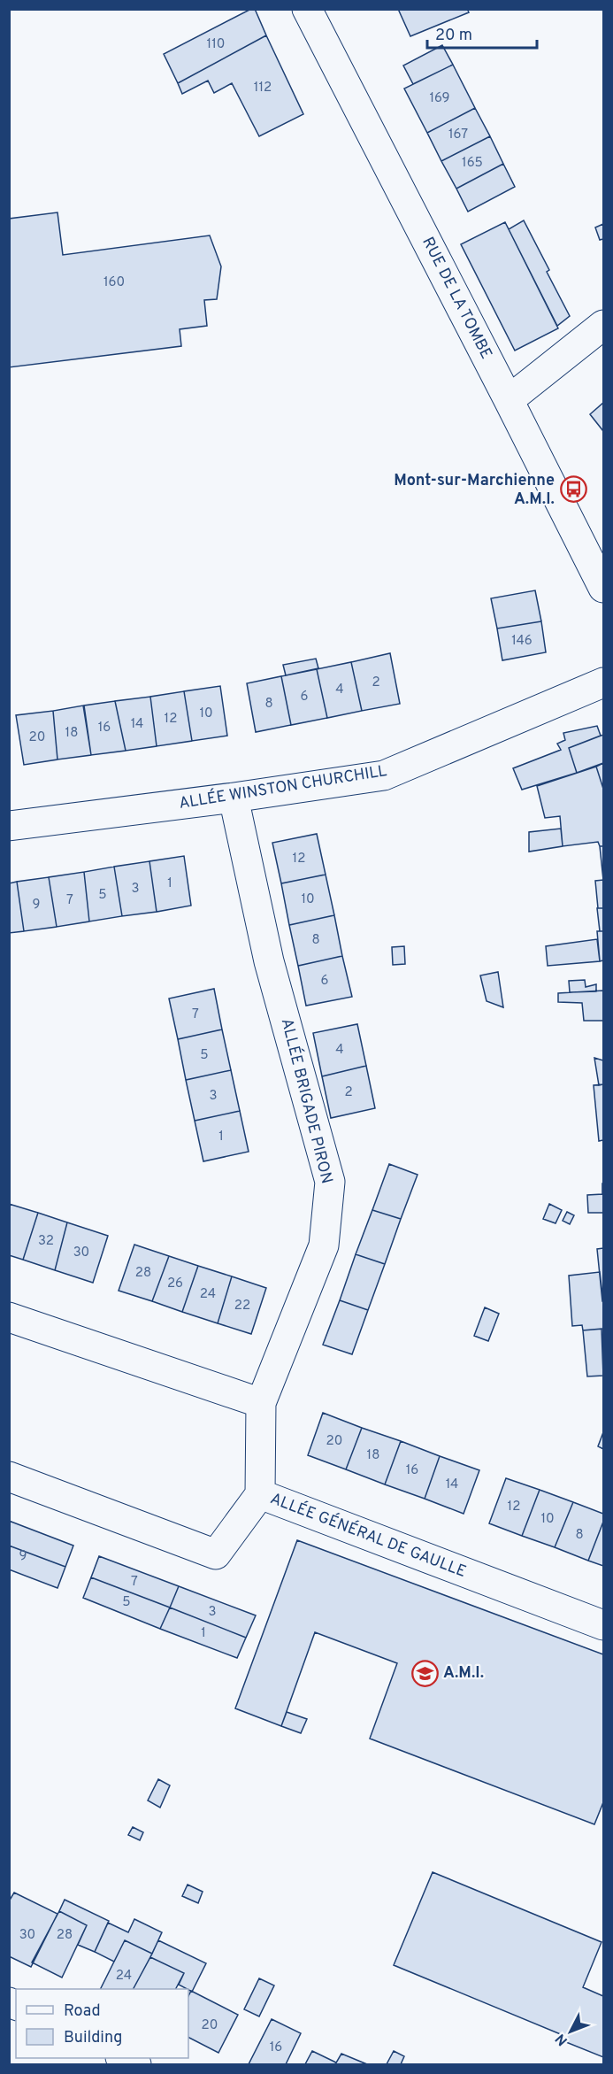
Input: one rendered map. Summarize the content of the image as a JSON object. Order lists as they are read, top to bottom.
{
  "streets": {
    "street": [
      "RUE DE LA TOMBE",
      "ALLÉE WINSTON CHURCHILL",
      "ALLÉE BRIGADE PIRON",
      "ALLÉE GÉNÉRAL DE GAULLE"
    ]
  },
  "crossings": [
    ["ALLÉE WINSTON CHURCHILL", "ALLÉE BRIGADE PIRON"],
    ["ALLÉE BRIGADE PIRON", "ALLÉE GÉNÉRAL DE GAULLE"]
  ],
  "places": {
    "bus stop": ["Mont-sur-Marchienne A.M.I."],
    "school or university": ["A.M.I."]
  },
  "house_numbers": [
    "110",
    "112",
    "169",
    "167",
    "165",
    "160",
    "146",
    "2",
    "4",
    "6",
    "8",
    "10",
    "12",
    "14",
    "16",
    "18",
    "20",
    "12",
    "1",
    "3",
    "5",
    "10",
    "7",
    "9",
    "8",
    "6",
    "7",
    "4",
    "5",
    "2",
    "3",
    "1",
    "32",
    "30",
    "28",
    "26",
    "24",
    "22",
    "20",
    "18",
    "16",
    "14",
    "12",
    "10",
    "8",
    "9",
    "7",
    "5",
    "3",
    "1",
    "30",
    "28",
    "24",
    "20",
    "16"
  ],
  "legend": ["Road", "Building"],
  "scale_bar": "20 m",
  "north": "bottom left"
}
